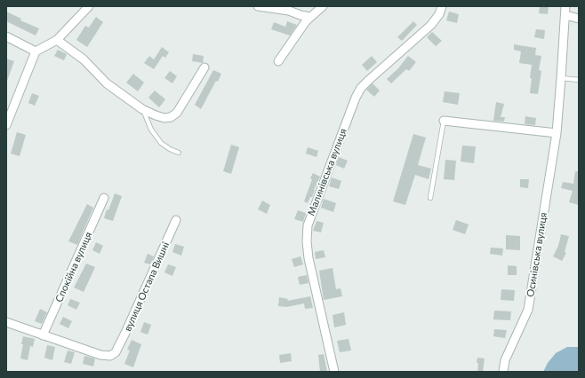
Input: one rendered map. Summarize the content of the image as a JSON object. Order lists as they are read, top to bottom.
{
  "streets": {
    "street": [
      "Малинівська вулиця",
      "Осинівська вулиця",
      "Спокійна вулиця",
      "вулиця Остапа Вишні"
    ]
  },
  "crossings": [
    ["Спокійна вулиця", "вулиця Остапа Вишні"]
  ]
}
